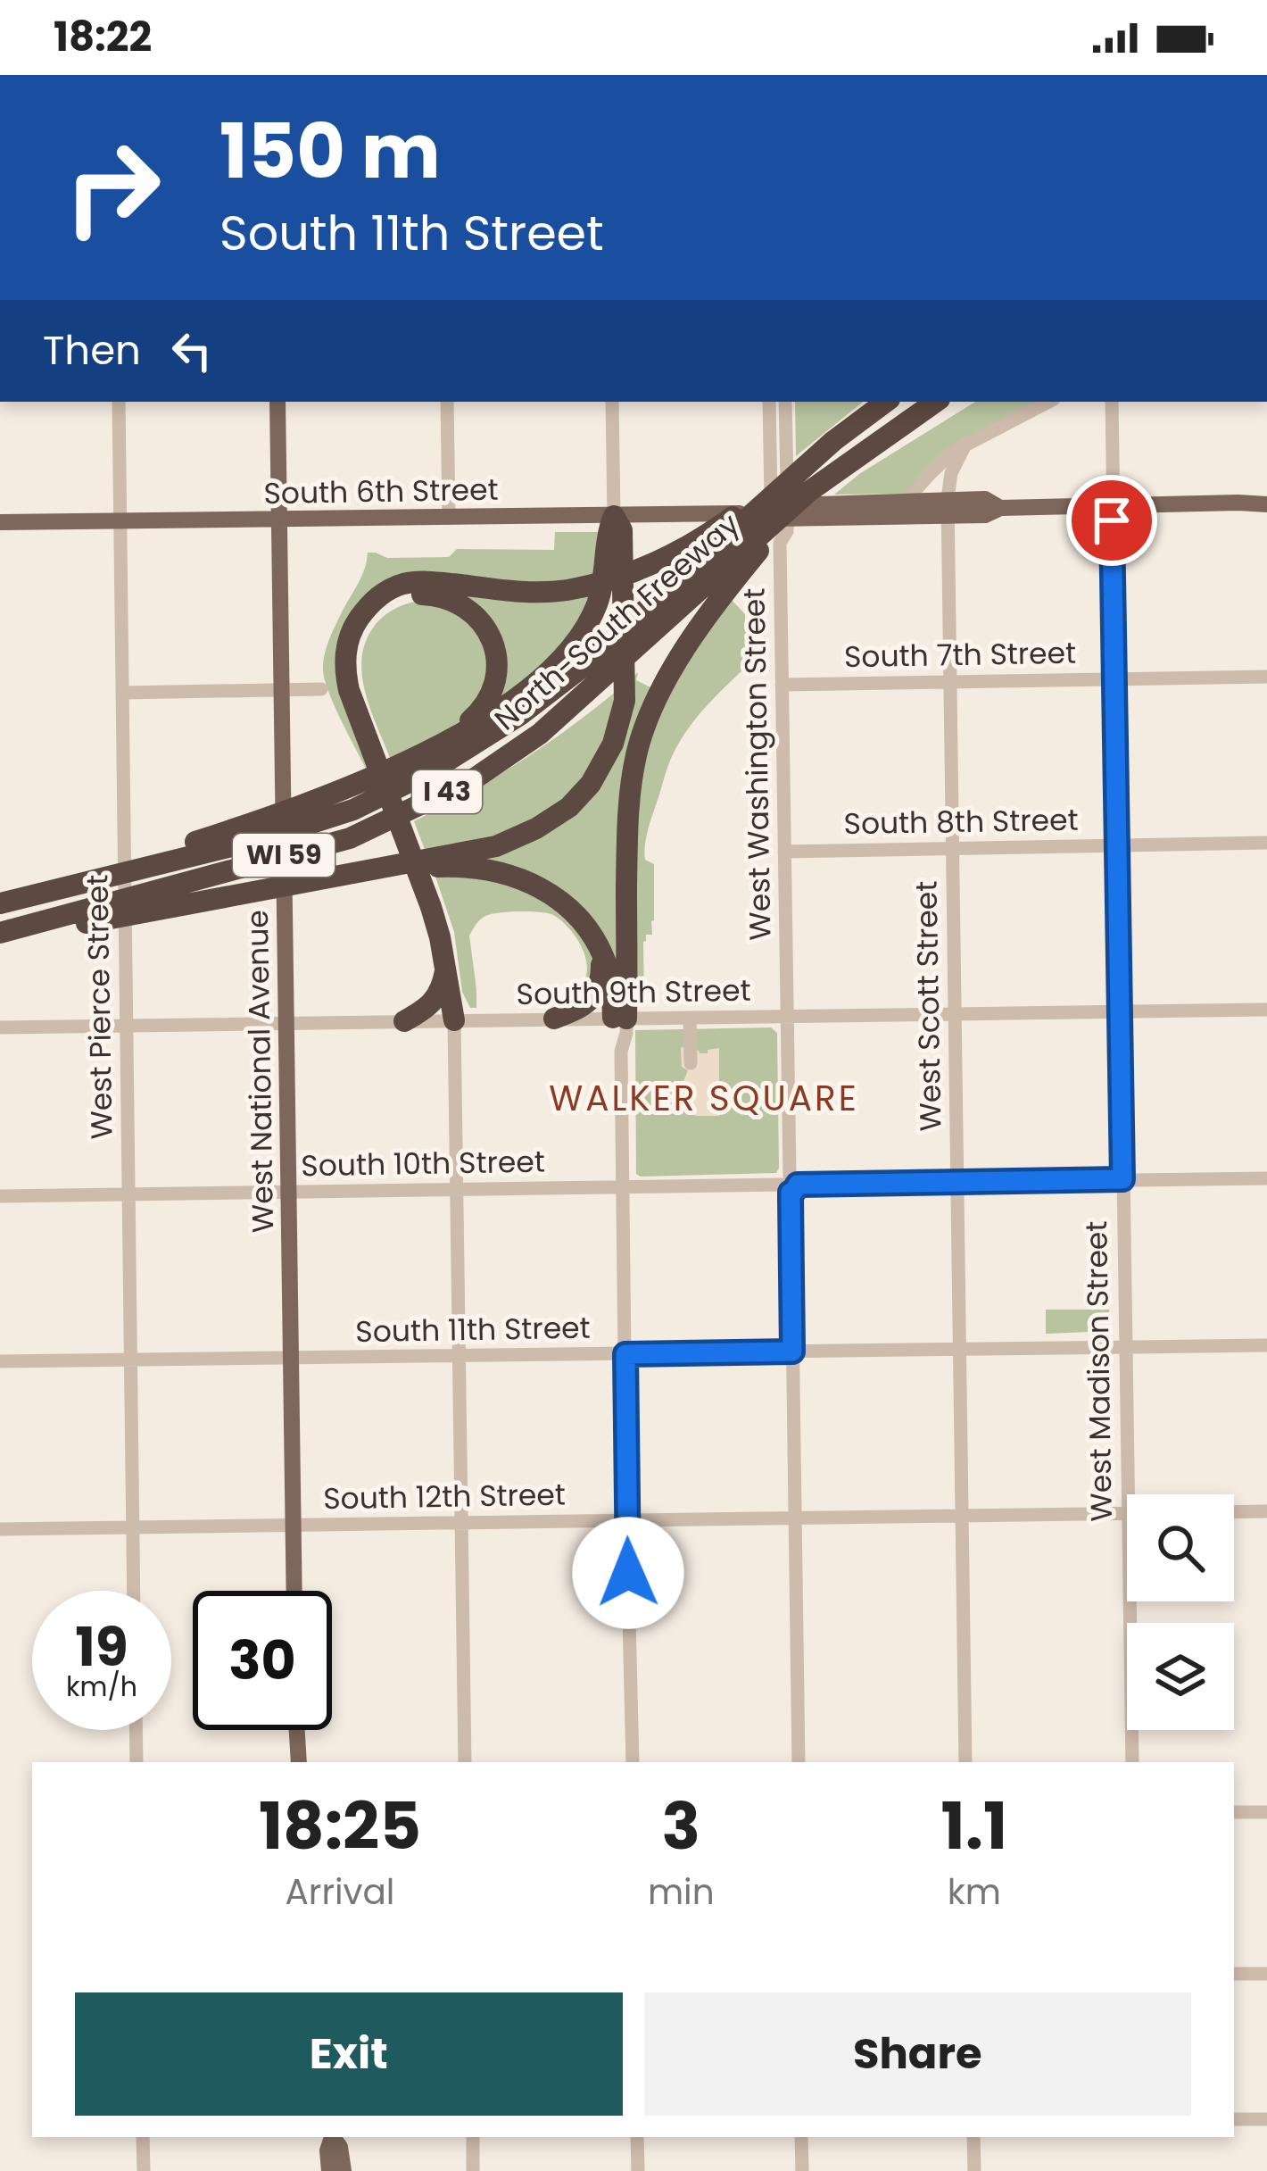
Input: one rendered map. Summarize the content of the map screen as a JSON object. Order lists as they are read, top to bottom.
{
  "streets": {
    "highway": ["North-South Freeway", "I 43"],
    "main road": ["South 6th Street", "WI 59", "West National Avenue"],
    "street": [
      "South 7th Street",
      "West Washington Street",
      "South 8th Street",
      "South 9th Street",
      "West Scott Street",
      "West Pierce Street",
      "South 10th Street",
      "South 11th Street",
      "West Madison Street",
      "South 12th Street"
    ]
  },
  "crossings": [
    ["South 6th Street", "West Washington Street"],
    ["South 6th Street", "West Scott Street"],
    ["South 6th Street", "West Pierce Street"],
    ["South 6th Street", "West National Avenue"],
    ["South 6th Street", "West Madison Street"],
    ["South 7th Street", "West Washington Street"],
    ["South 7th Street", "West Scott Street"],
    ["South 7th Street", "West Madison Street"],
    ["West Washington Street", "South 8th Street"],
    ["West Washington Street", "South 9th Street"],
    ["West Washington Street", "South 10th Street"],
    ["West Washington Street", "South 11th Street"],
    ["West Washington Street", "South 12th Street"],
    ["South 8th Street", "West Scott Street"],
    ["South 8th Street", "West Madison Street"],
    ["South 9th Street", "West Scott Street"],
    ["South 9th Street", "West Pierce Street"],
    ["South 9th Street", "West National Avenue"],
    ["South 9th Street", "West Madison Street"],
    ["West Scott Street", "South 10th Street"],
    ["West Scott Street", "South 11th Street"],
    ["West Scott Street", "South 12th Street"],
    ["West Pierce Street", "South 10th Street"],
    ["West Pierce Street", "South 11th Street"],
    ["West Pierce Street", "South 12th Street"],
    ["West National Avenue", "South 10th Street"],
    ["West National Avenue", "South 11th Street"],
    ["West National Avenue", "South 12th Street"],
    ["South 10th Street", "West Madison Street"],
    ["South 11th Street", "West Madison Street"]
  ],
  "districts": ["WALKER SQUARE"],
  "page": {
    "status": "18:22",
    "turn": ["150 m", "South 11th Street"],
    "then": "Then",
    "speed": "19 km/h",
    "limit": "30",
    "eta": [
      "18:25",
      "Arrival",
      "3",
      "min",
      "1.1",
      "km"
    ],
    "buttons": ["Exit", "Share"]
  }
}
